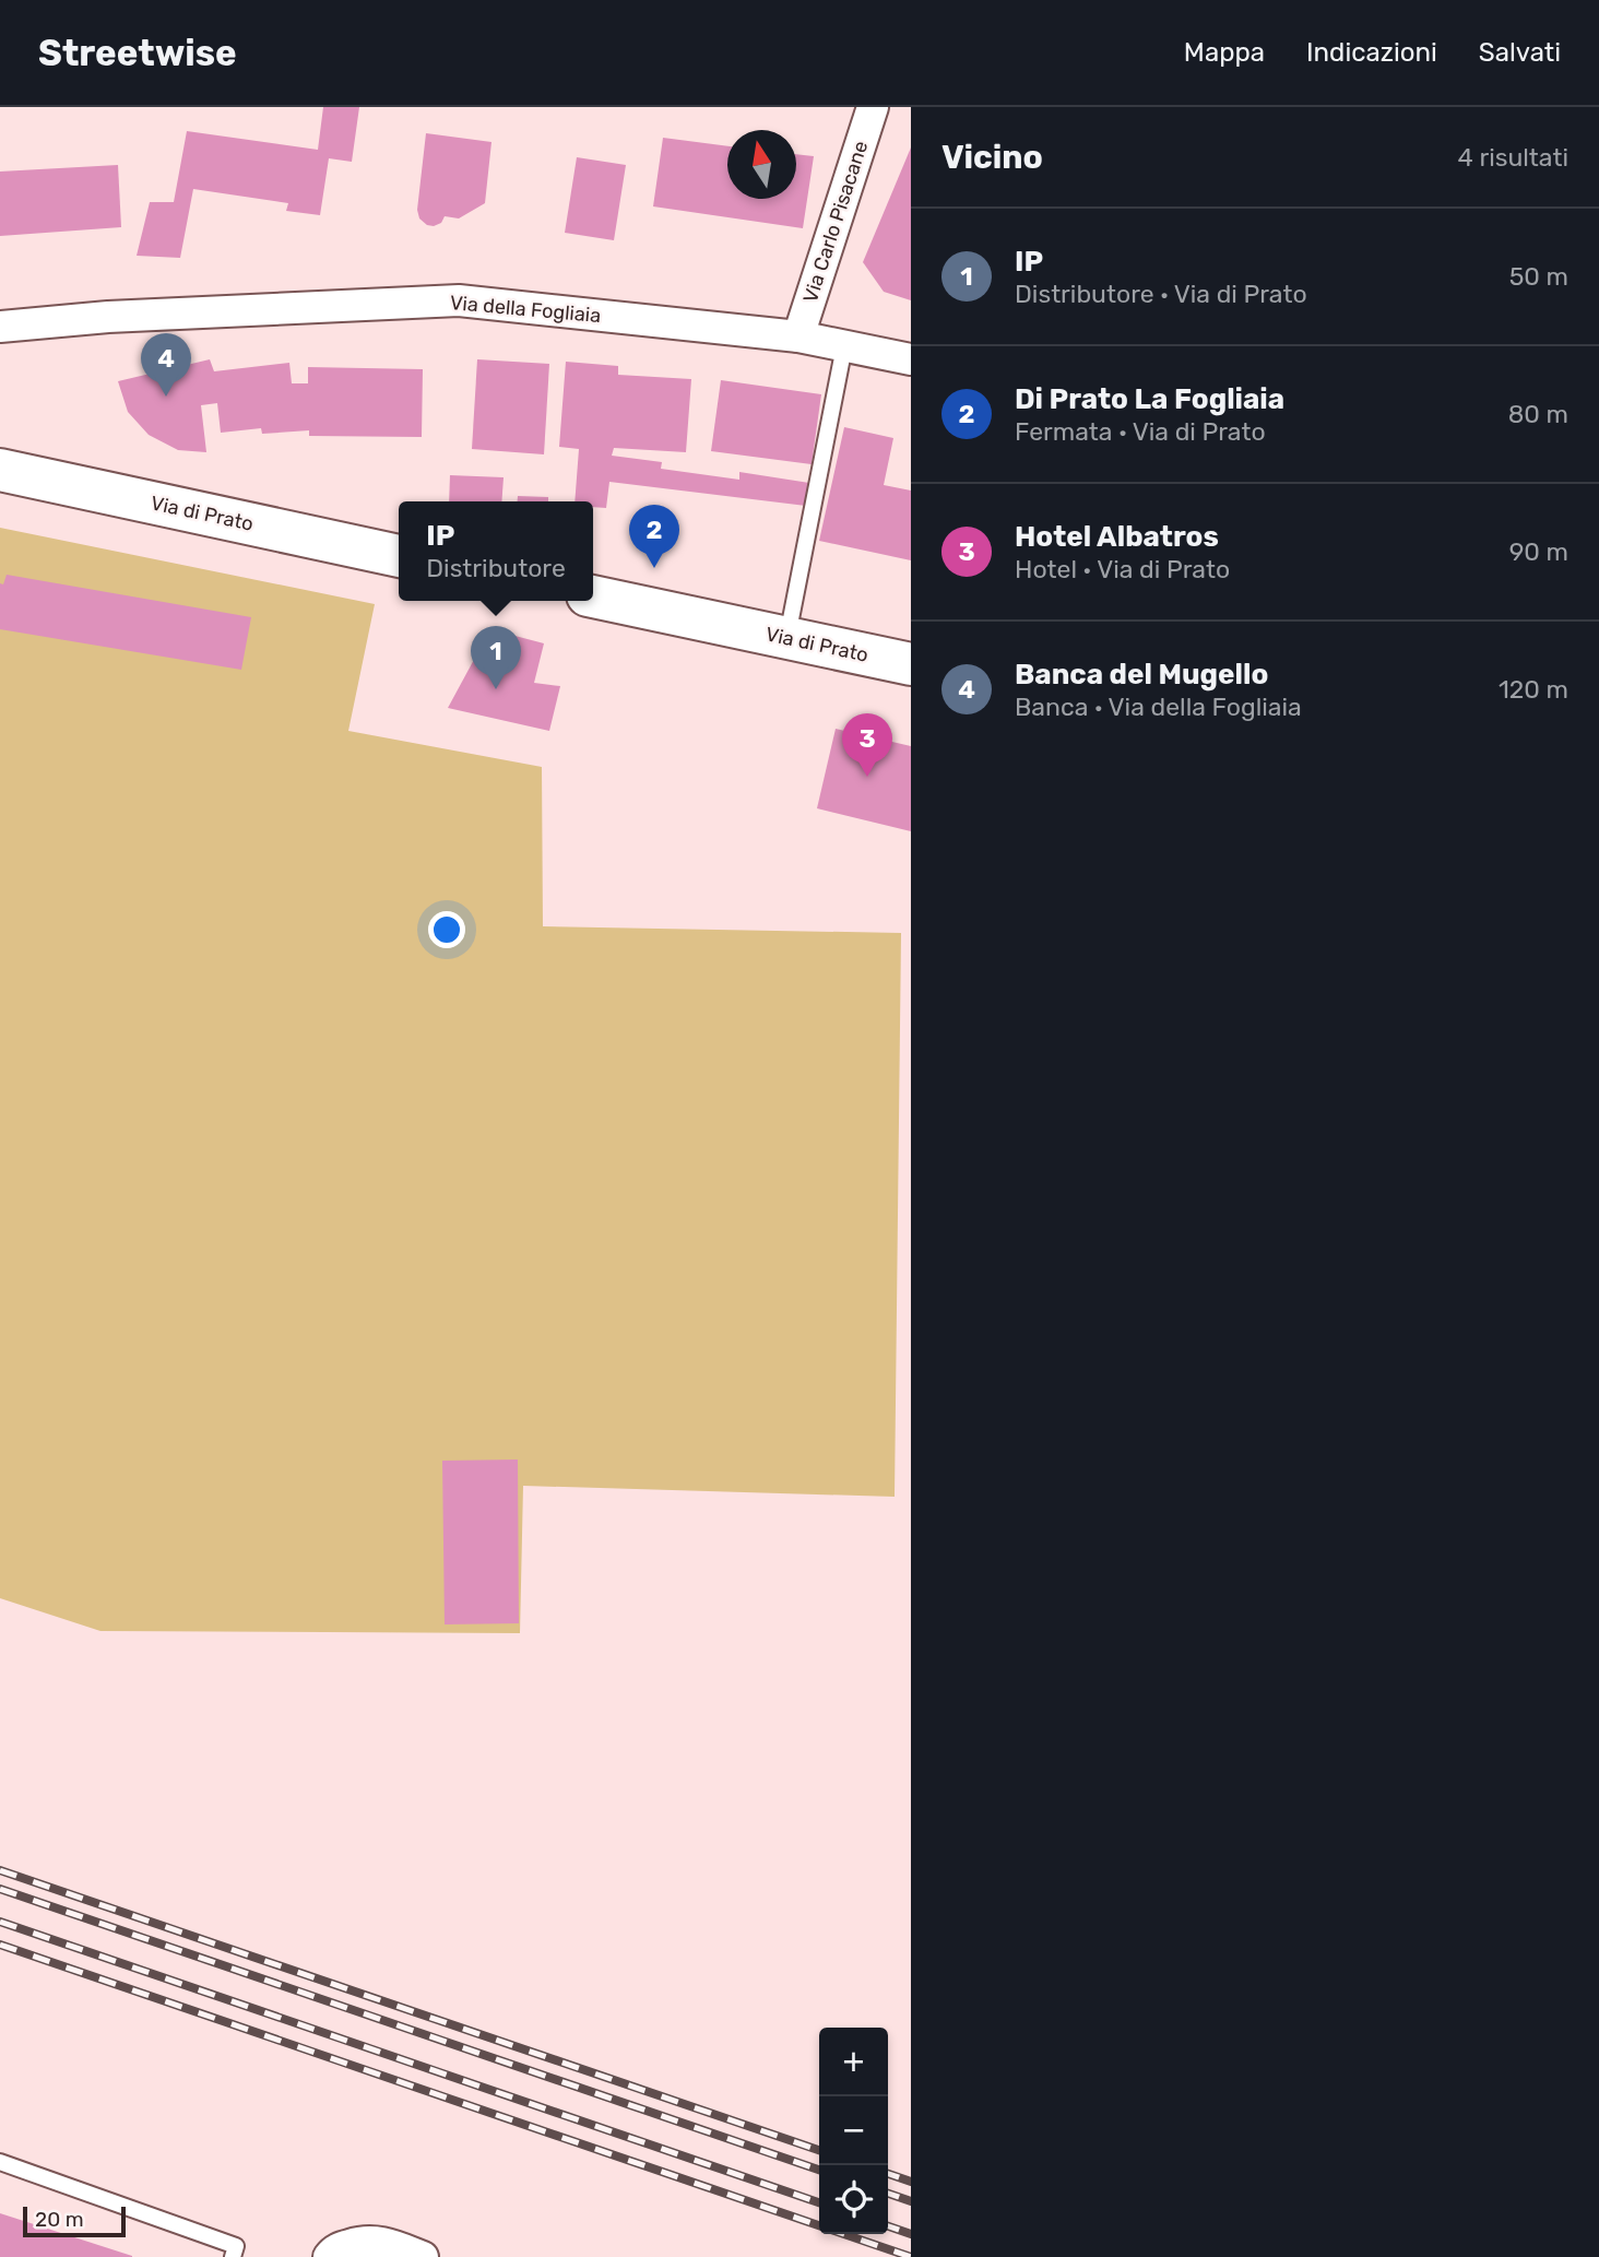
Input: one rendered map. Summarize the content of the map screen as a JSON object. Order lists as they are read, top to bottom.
{
  "streets": {
    "main road": ["Via di Prato"],
    "street": ["Via Carlo Pisacane", "Via della Fogliaia"]
  },
  "crossings": [
    ["Via Carlo Pisacane", "Via della Fogliaia"]
  ],
  "scale_bar": "20 m",
  "north": "top",
  "page": {
    "header": "Streetwise",
    "nav": ["Mappa", "Indicazioni", "Salvati"],
    "heading": ["Vicino", "4 risultati"],
    "list": [
      {
        "mark": "1",
        "name": "IP",
        "note": "Distributore · Via di Prato",
        "value": "50 m"
      },
      {
        "mark": "2",
        "name": "Di Prato La Fogliaia",
        "note": "Fermata · Via di Prato",
        "value": "80 m"
      },
      {
        "mark": "3",
        "name": "Hotel Albatros",
        "note": "Hotel · Via di Prato",
        "value": "90 m"
      },
      {
        "mark": "4",
        "name": "Banca del Mugello",
        "note": "Banca · Via della Fogliaia",
        "value": "120 m"
      }
    ],
    "pins": [
      "4",
      "2",
      "1",
      "3"
    ],
    "popup": ["IP", "Distributore"],
    "map_buttons": ["+", "−"],
    "scale": "20 m"
  }
}
